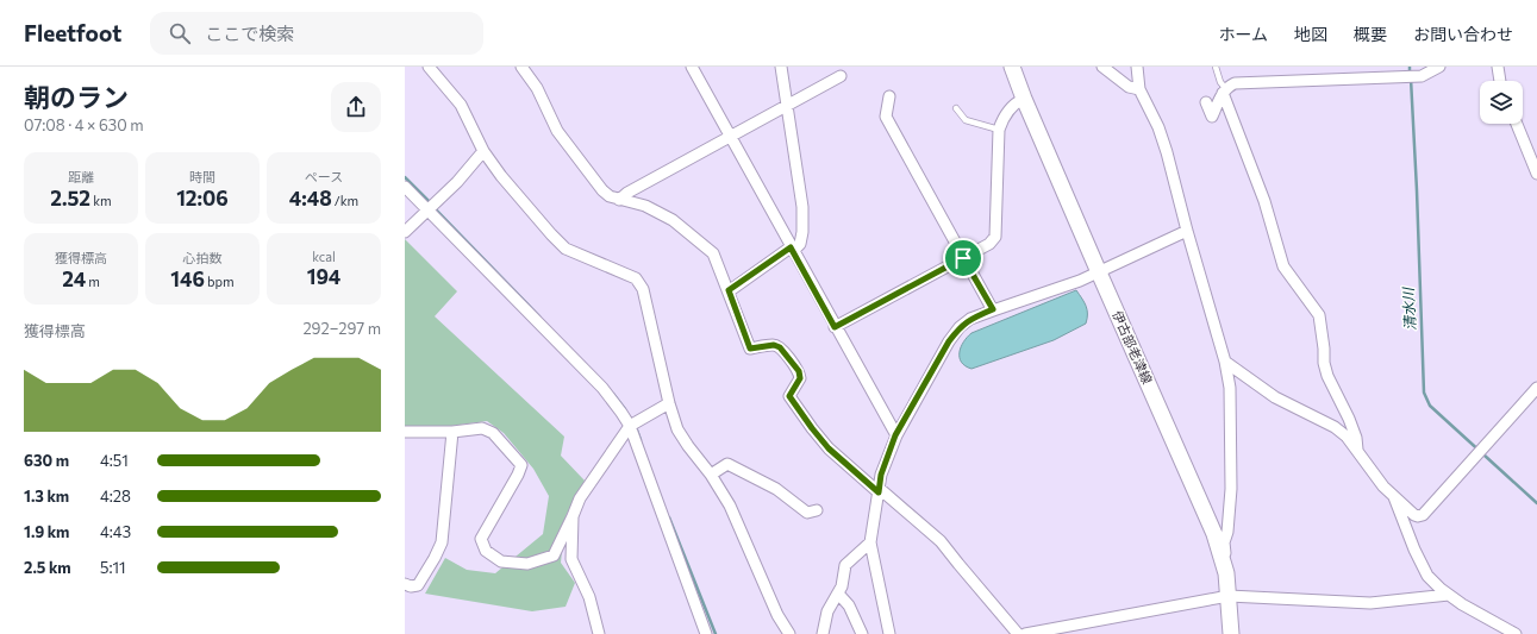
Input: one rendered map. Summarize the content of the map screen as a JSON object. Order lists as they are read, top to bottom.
{
  "streets": {
    "main road": ["伊古部老津線"]
  },
  "water": ["清水川"],
  "page": {
    "header": "Fleetfoot",
    "search": "ここで検索",
    "nav": [
      "ホーム",
      "地図",
      "概要",
      "お問い合わせ"
    ],
    "heading": ["朝のラン", "07:08 · 4 × 630 m"],
    "stats": [
      ["距離", "2.52 km"],
      ["時間", "12:06"],
      ["ペース", "4:48 /km"],
      ["獲得標高", "24 m"],
      ["心拍数", "146 bpm"],
      ["kcal", "194"]
    ],
    "chart": ["獲得標高", "292–297 m"],
    "list": [
      {
        "name": "630 m",
        "note": "4:51"
      },
      {
        "name": "1.3 km",
        "note": "4:28"
      },
      {
        "name": "1.9 km",
        "note": "4:43"
      },
      {
        "name": "2.5 km",
        "note": "5:11"
      }
    ]
  }
}
